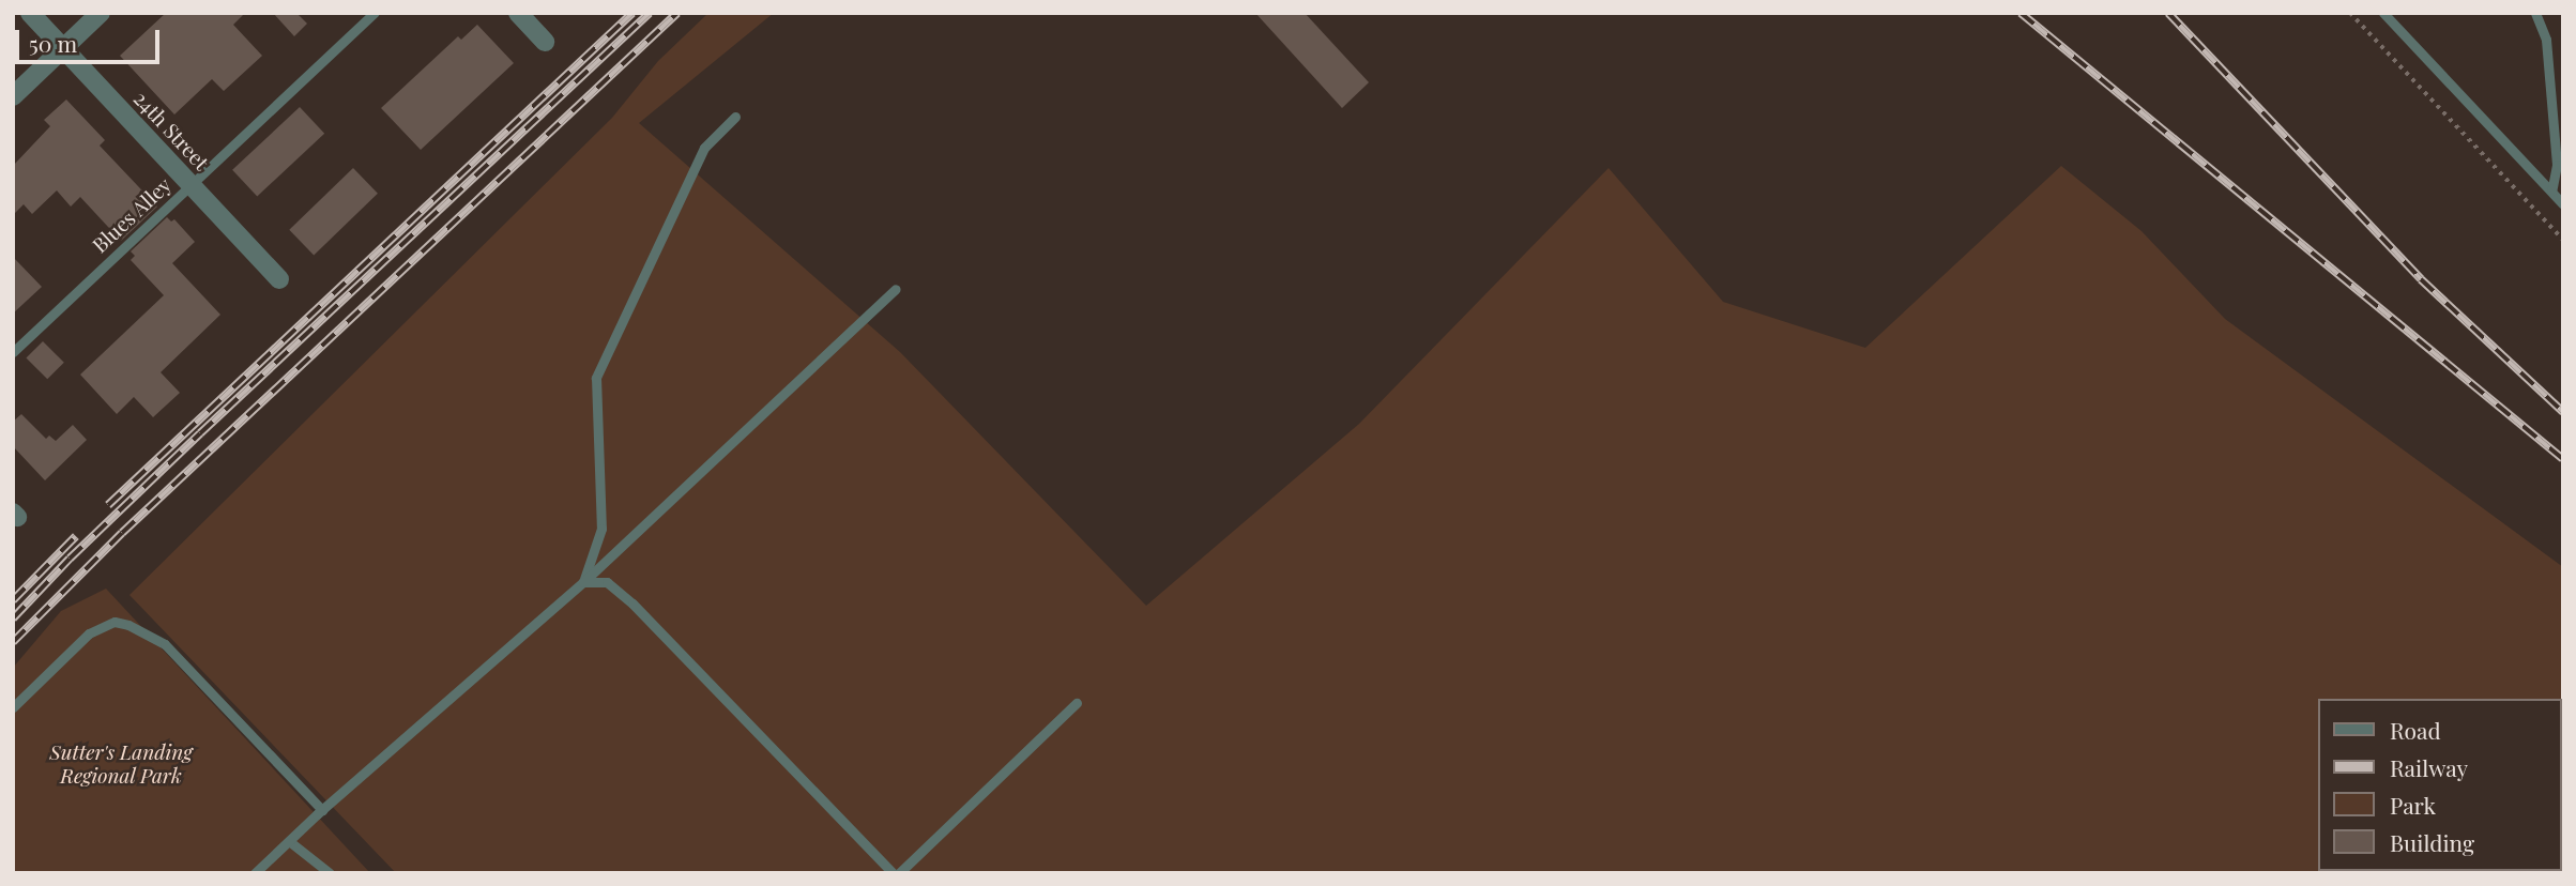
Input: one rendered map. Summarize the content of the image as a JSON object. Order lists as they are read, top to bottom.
{
  "streets": {
    "street": ["24th Street"],
    "lane": ["Blues Alley"]
  },
  "crossings": [
    ["24th Street", "Blues Alley"]
  ],
  "parks": ["Sutter's Landing Regional Park"],
  "legend": [
    "Road",
    "Railway",
    "Park",
    "Building"
  ],
  "scale_bar": "50 m"
}
